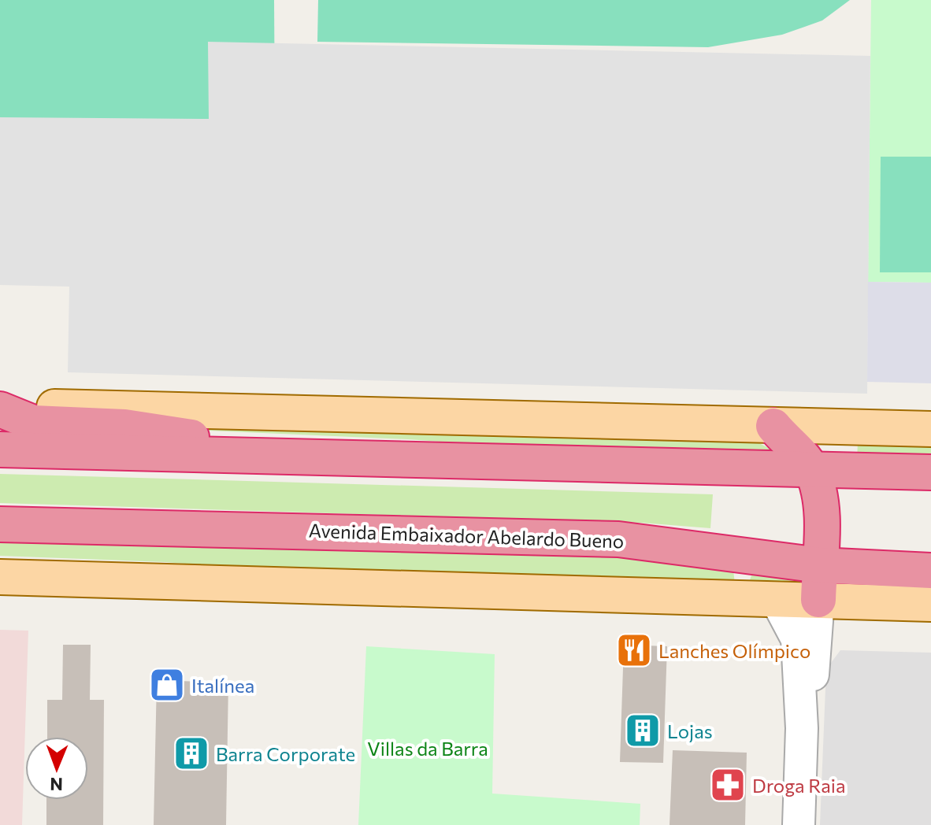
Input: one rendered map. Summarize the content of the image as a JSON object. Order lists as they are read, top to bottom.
{
  "streets": {
    "highway": ["Avenida Embaixador Abelardo Bueno"]
  },
  "parks": ["Villas da Barra"],
  "places": {
    "restaurant": ["Lanches Olímpico"],
    "shop": ["Italínea"],
    "building": ["Lojas", "Barra Corporate"],
    "pharmacy": ["Droga Raia"]
  },
  "north": "bottom"
}
